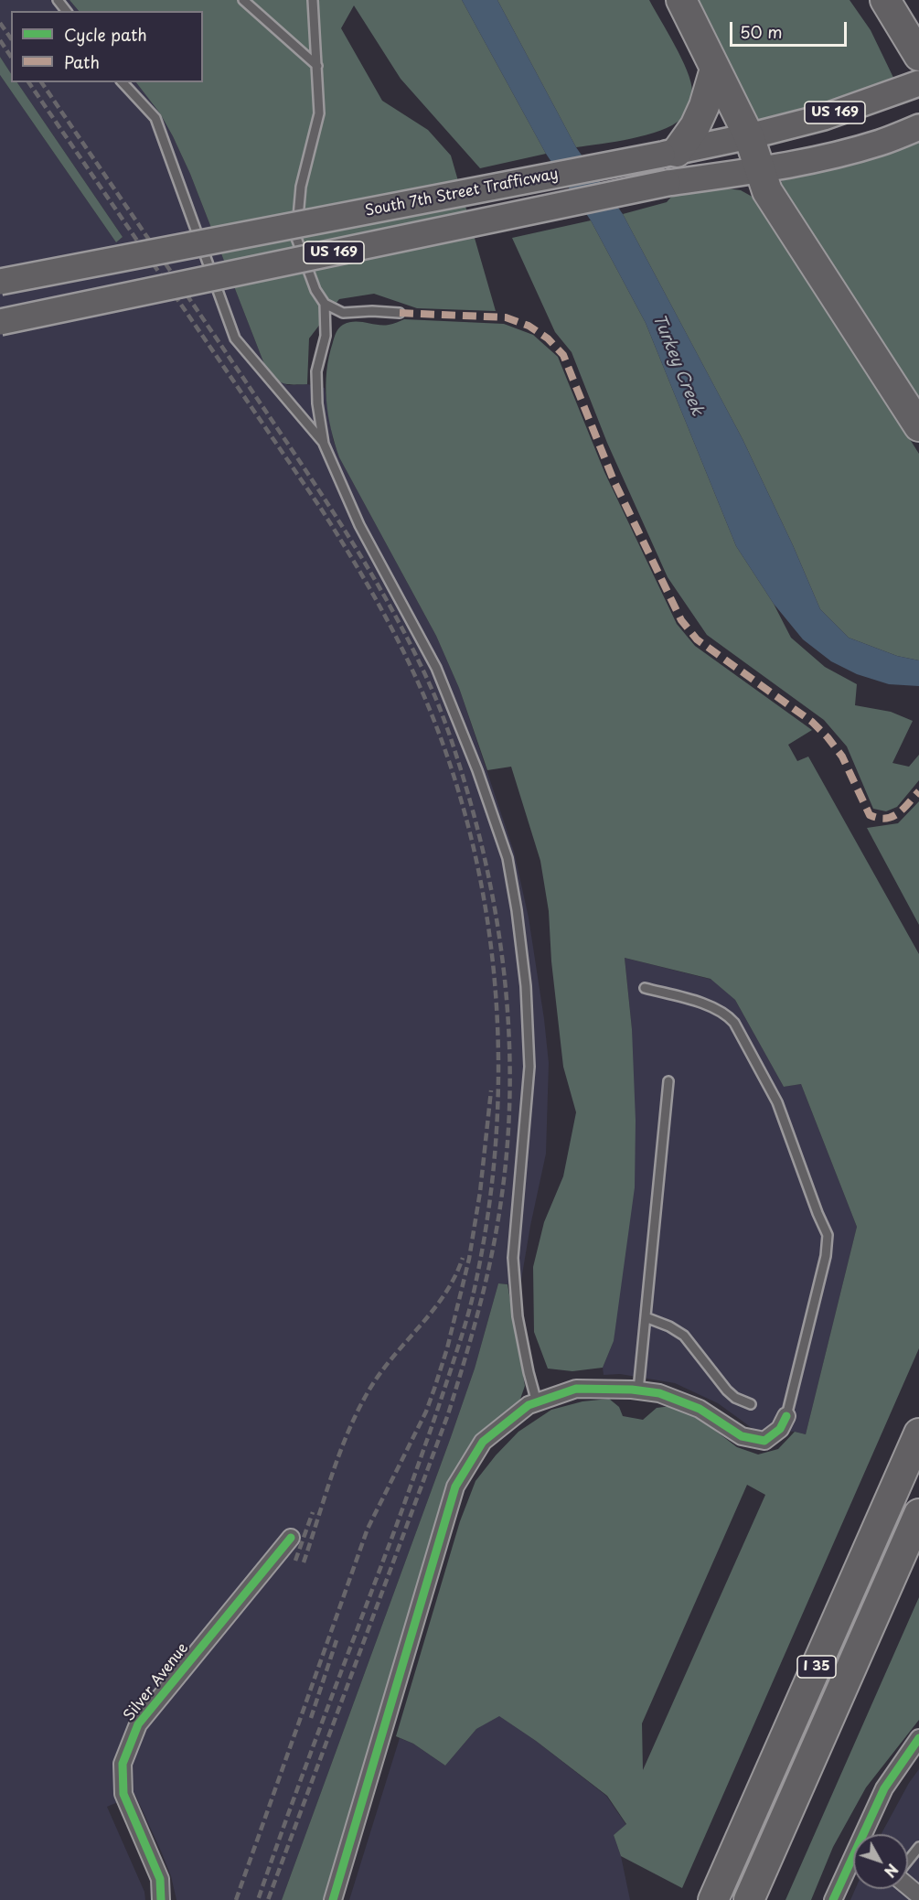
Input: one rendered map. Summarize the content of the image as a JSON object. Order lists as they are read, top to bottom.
{
  "streets": {
    "highway": ["I 35"],
    "main road": ["US 169", "South 7th Street Trafficway"],
    "street": ["Silver Avenue"]
  },
  "water": ["Turkey Creek"],
  "legend": ["Cycle path", "Path"],
  "scale_bar": "50 m",
  "north": "bottom right"
}
